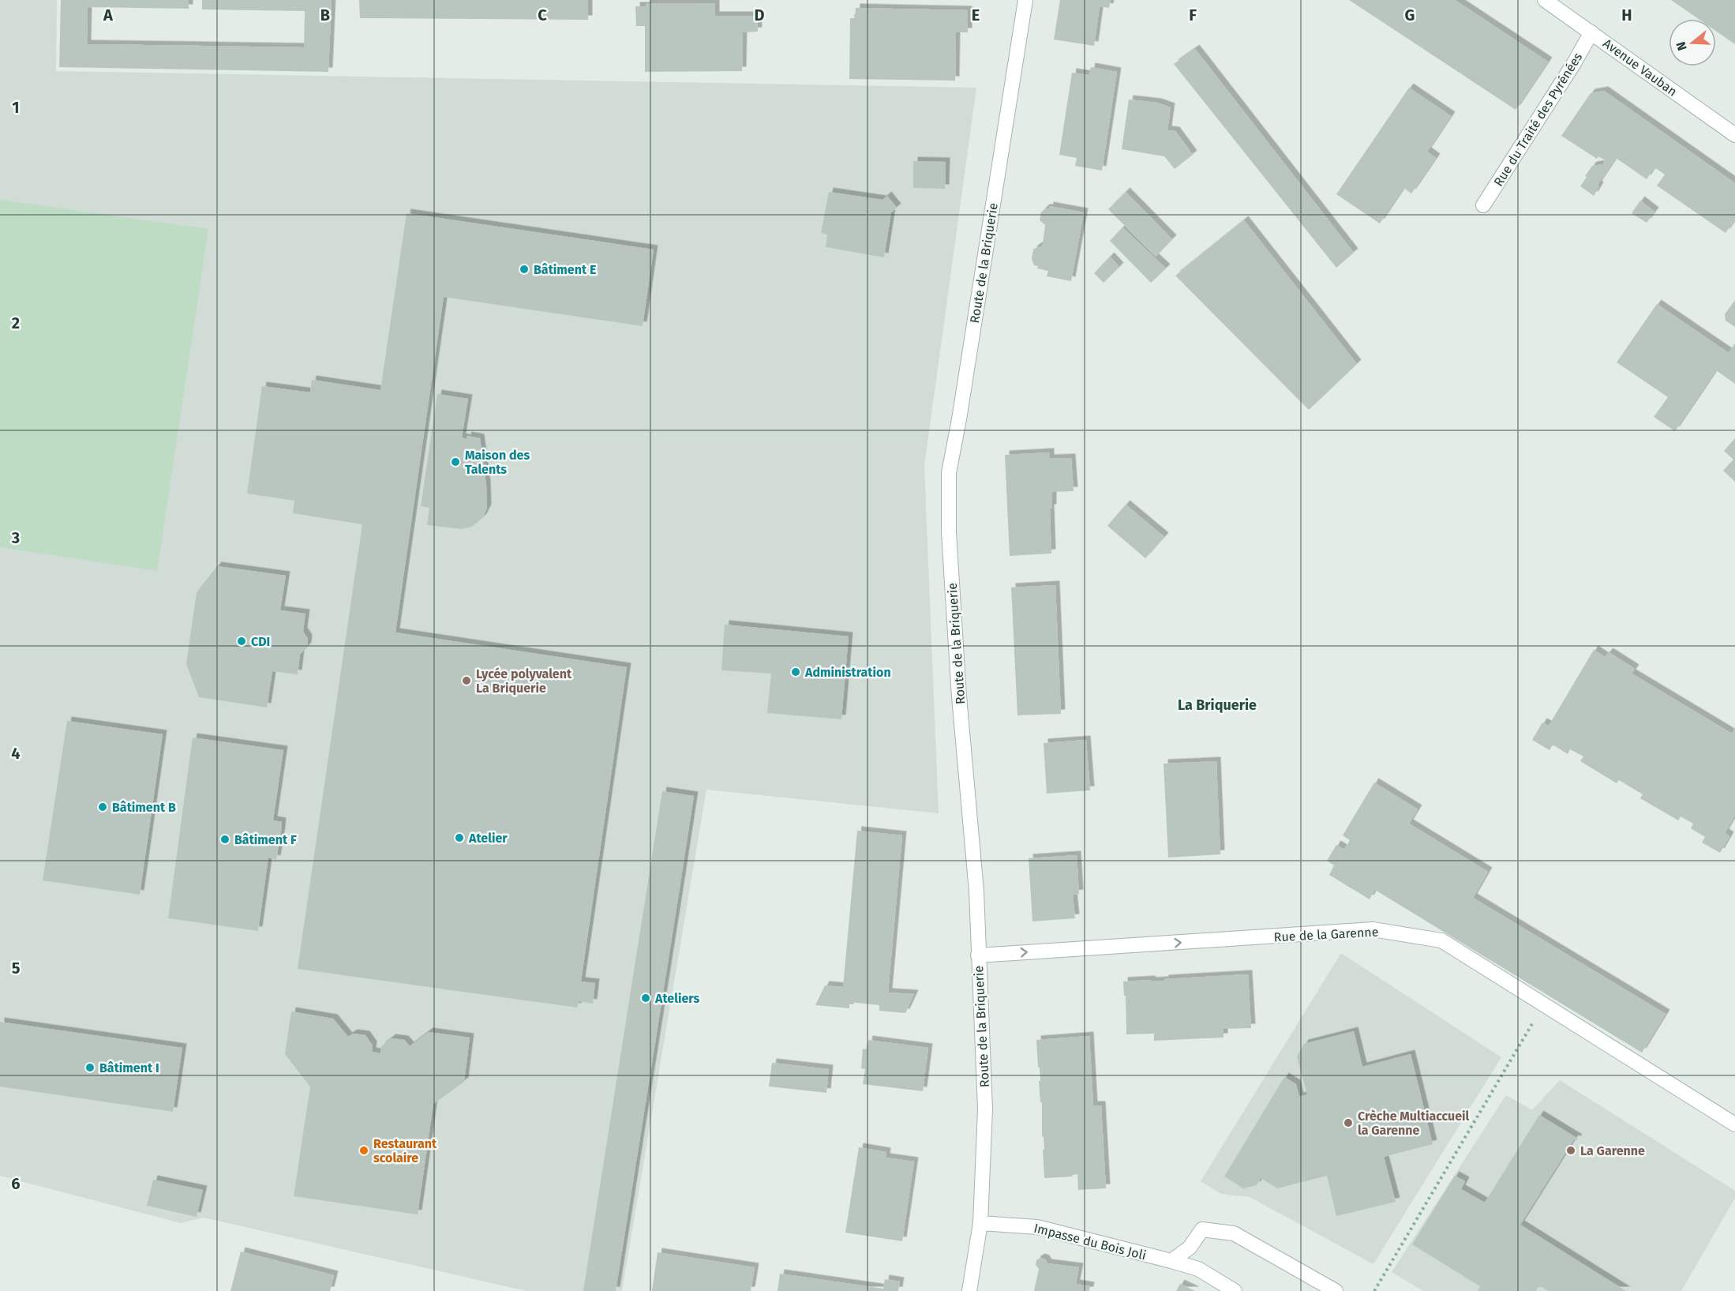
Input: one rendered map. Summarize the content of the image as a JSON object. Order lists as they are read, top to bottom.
{
  "streets": {
    "street": [
      "Avenue Vauban",
      "Rue du Traité des Pyrénées",
      "Route de la Briquerie",
      "Rue de la Garenne",
      "Impasse du Bois Joli"
    ]
  },
  "crossings": [
    ["Avenue Vauban", "Rue du Traité des Pyrénées"],
    ["Route de la Briquerie", "Rue de la Garenne"],
    ["Route de la Briquerie", "Impasse du Bois Joli"]
  ],
  "one_way": ["Rue de la Garenne"],
  "districts": ["La Briquerie"],
  "places": [
    "Bâtiment E",
    "Maison des Talents",
    "CDI",
    "Administration",
    "Lycée polyvalent La Briquerie",
    "Bâtiment B",
    "Atelier",
    "Bâtiment F",
    "Ateliers",
    "Bâtiment I",
    "Crèche Multiaccueil la Garenne",
    "Restaurant scolaire",
    "La Garenne"
  ],
  "north": "left",
  "grid": {
    "columns": [
      "A",
      "B",
      "C",
      "D",
      "E",
      "F",
      "G",
      "H"
    ],
    "rows": [
      "1",
      "2",
      "3",
      "4",
      "5",
      "6"
    ]
  }
}
